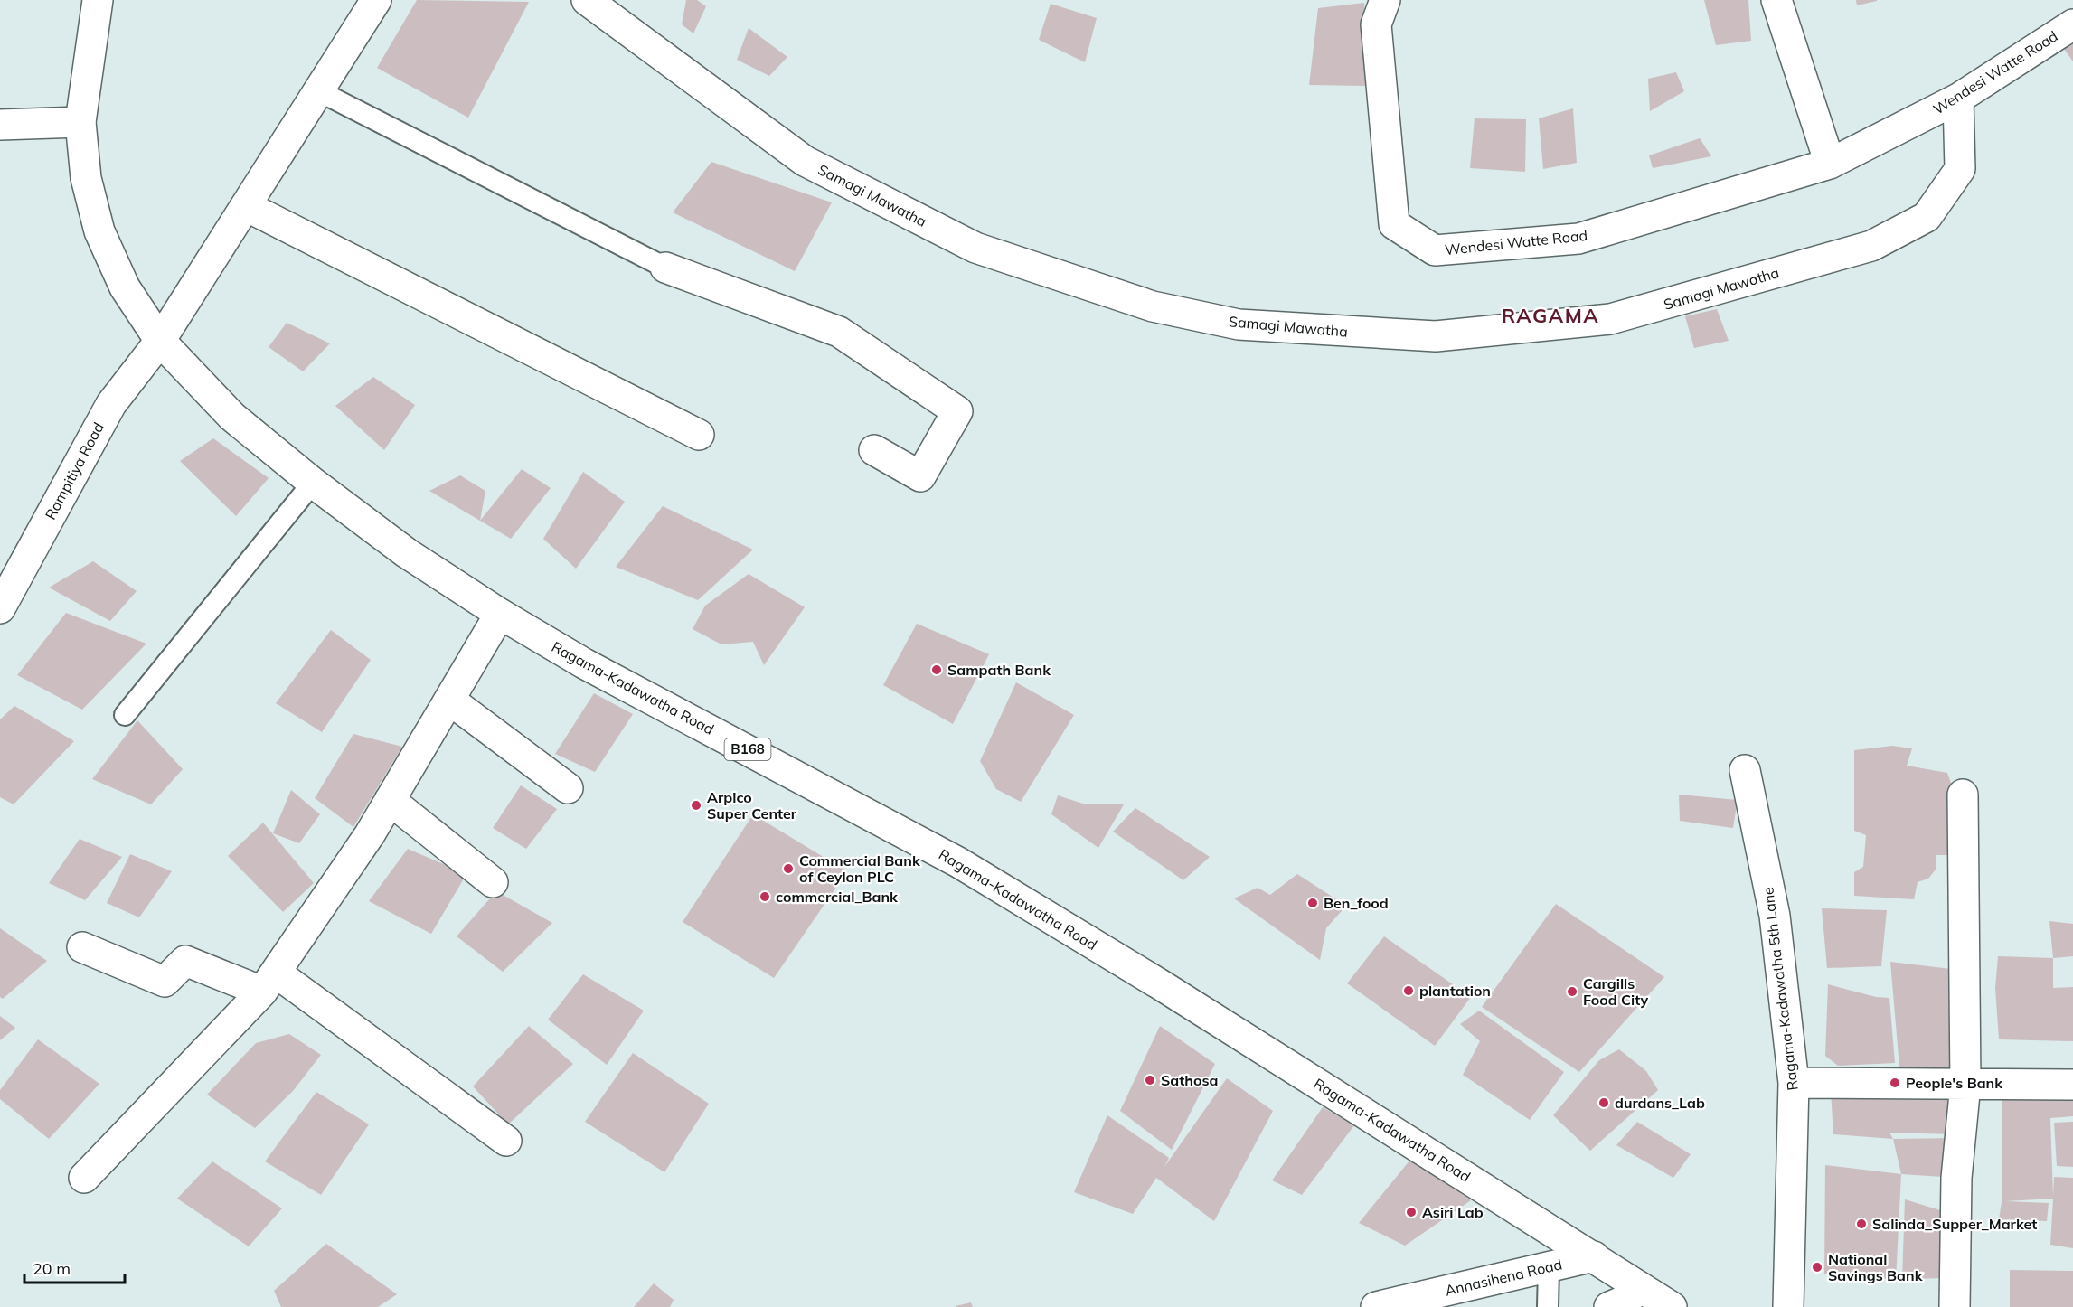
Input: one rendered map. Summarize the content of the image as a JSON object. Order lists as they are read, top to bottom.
{
  "streets": {
    "street": [
      "Wendesi Watte Road",
      "Samagi Mawatha",
      "Rampitiya Road",
      "Ragama-Kadawatha Road",
      "B168",
      "Ragama-Kadawatha 5th Lane",
      "Annasihena Road"
    ]
  },
  "crossings": [
    ["Wendesi Watte Road", "Samagi Mawatha"],
    ["Rampitiya Road", "Ragama-Kadawatha Road"],
    ["Ragama-Kadawatha Road", "Annasihena Road"]
  ],
  "districts": ["RAGAMA"],
  "places": [
    "Sampath Bank",
    "Arpico Super Center",
    "Commercial Bank of Ceylon PLC",
    "commercial_Bank",
    "Ben_food",
    "plantation",
    "Cargills Food City",
    "Sathosa",
    "People's Bank",
    "durdans_Lab",
    "Asiri Lab",
    "Salinda_Supper_Market",
    "National Savings Bank"
  ],
  "scale_bar": "20 m"
}
